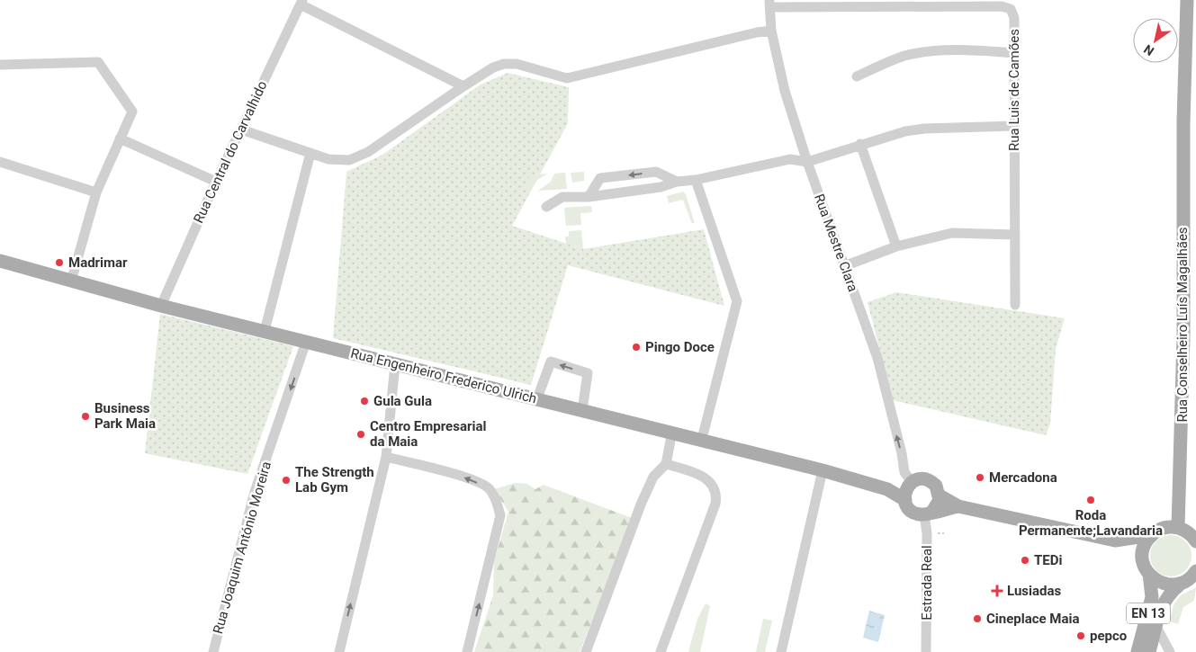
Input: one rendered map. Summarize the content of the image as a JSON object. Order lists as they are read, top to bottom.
{
  "streets": {
    "main road": ["Rua Conselheiro Luís Magalhães", "Rua Engenheiro Frederico Ulrich", "EN 13"],
    "street": [
      "Rua Luis de Camões",
      "Rua Central do Carvalhido",
      "Rua Mestre Clara",
      "Rua Joaquim António Moreira",
      "Estrada Real"
    ]
  },
  "crossings": [
    ["Rua Luis de Camões", "Rua Mestre Clara"],
    ["Rua Central do Carvalhido", "Rua Engenheiro Frederico Ulrich"],
    ["Rua Mestre Clara", "Rua Engenheiro Frederico Ulrich"],
    ["Rua Mestre Clara", "Estrada Real"],
    ["Rua Conselheiro Luís Magalhães", "Rua Engenheiro Frederico Ulrich"],
    ["Rua Engenheiro Frederico Ulrich", "Rua Joaquim António Moreira"],
    ["Rua Engenheiro Frederico Ulrich", "Estrada Real"],
    ["Rua Engenheiro Frederico Ulrich", "EN 13"]
  ],
  "one_way": ["Rua Mestre Clara", "Rua Joaquim António Moreira"],
  "places": {
    "other": [
      "Madrimar",
      "Pingo Doce",
      "Gula Gula",
      "Business Park Maia",
      "Centro Empresarial da Maia",
      "Mercadona",
      "The Strength Lab Gym",
      "Roda Permanente;Lavandaria",
      "TEDi",
      "Cineplace Maia",
      "pepco"
    ],
    "health": ["Lusiadas"]
  },
  "north": "bottom left"
}
